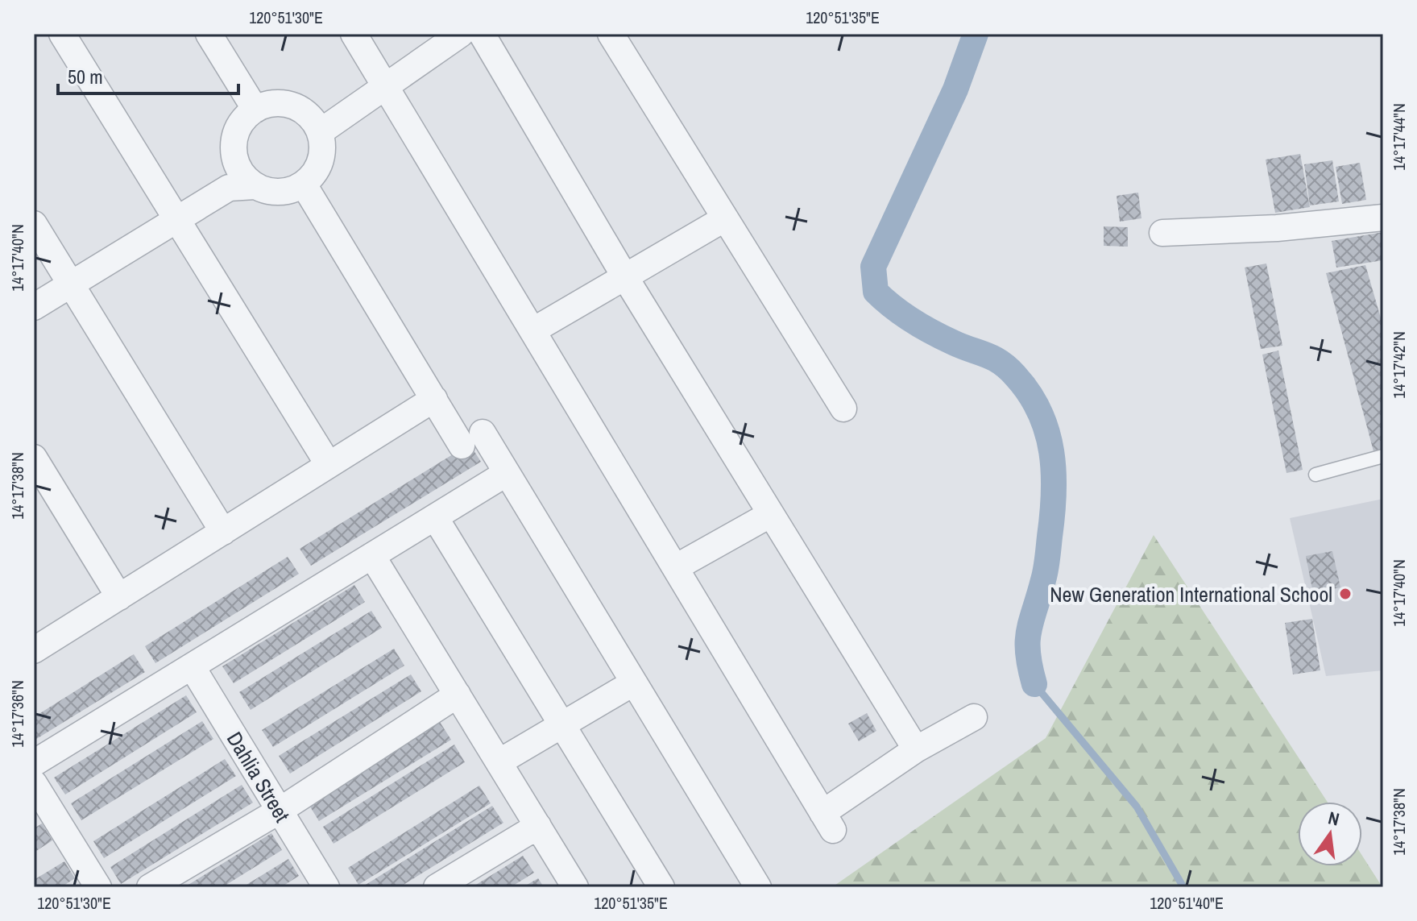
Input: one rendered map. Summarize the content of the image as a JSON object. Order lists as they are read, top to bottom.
{
  "streets": {
    "street": ["Dahlia Street"]
  },
  "places": ["New Generation International School"],
  "scale_bar": "50 m",
  "north": "top",
  "coordinates": [
    "120°51'30\"E",
    "120°51'35\"E",
    "14°17'44\"N",
    "14°17'40\"N",
    "14°17'42\"N",
    "14°17'38\"N",
    "14°17'36\"N",
    "120°51'40\"E"
  ]
}
